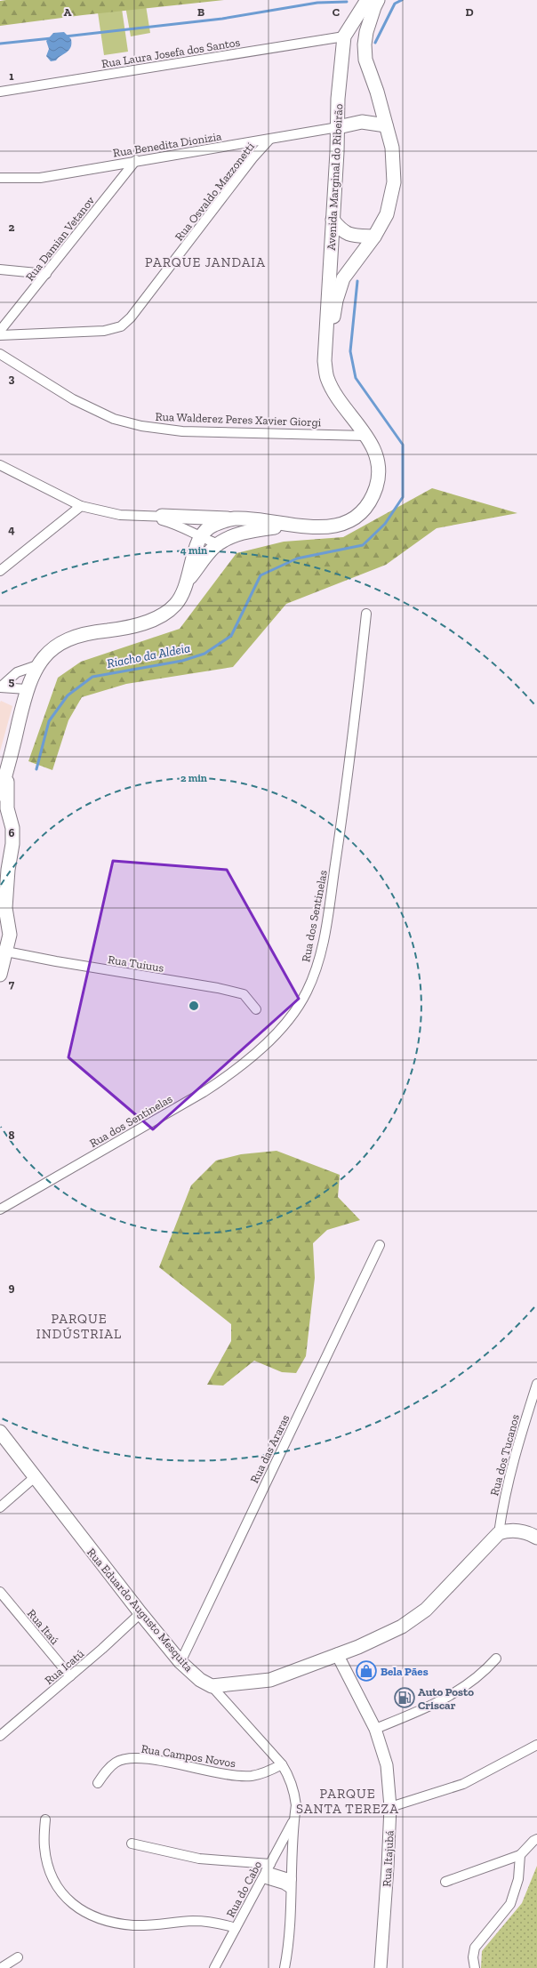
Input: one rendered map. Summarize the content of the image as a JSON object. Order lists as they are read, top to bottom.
{
  "streets": {
    "main road": ["Avenida Marginal do Ribeirão", "Rua Eduardo Augusto Mesquita"],
    "street": [
      "Rua Laura Josefa dos Santos",
      "Rua Benedita Dionizia",
      "Rua Osvaldo Mazzonetti",
      "Rua Damian Vetanov",
      "Rua Walderez Peres Xavier Giorgi",
      "Rua dos Sentinelas",
      "Rua Tuiuus",
      "Rua das Araras",
      "Rua dos Tucanos",
      "Rua Itaú",
      "Rua Icatú",
      "Rua Campos Novos",
      "Rua Itajubá",
      "Rua do Cabo"
    ]
  },
  "crossings": [
    ["Rua Laura Josefa dos Santos", "Avenida Marginal do Ribeirão"],
    ["Rua Benedita Dionizia", "Avenida Marginal do Ribeirão"],
    ["Rua Benedita Dionizia", "Rua Osvaldo Mazzonetti"],
    ["Rua Benedita Dionizia", "Rua Damian Vetanov"],
    ["Avenida Marginal do Ribeirão", "Rua Walderez Peres Xavier Giorgi"],
    ["Avenida Marginal do Ribeirão", "Rua Tuiuus"],
    ["Rua das Araras", "Rua Eduardo Augusto Mesquita"],
    ["Rua Eduardo Augusto Mesquita", "Rua Icatú"],
    ["Rua Itaú", "Rua Icatú"]
  ],
  "districts": ["PARQUE JANDAIA", "PARQUE INDÚSTRIAL", "PARQUE SANTA TEREZA"],
  "water": ["Riacho da Aldeia"],
  "places": {
    "shop": ["Bela Pães"],
    "fuel station": ["Auto Posto Criscar"]
  },
  "grid": {
    "columns": [
      "A",
      "B",
      "C",
      "D"
    ],
    "rows": [
      "1",
      "2",
      "3",
      "4",
      "5",
      "6",
      "7",
      "8",
      "9"
    ]
  },
  "rings": ["4 min", "2 min"]
}
